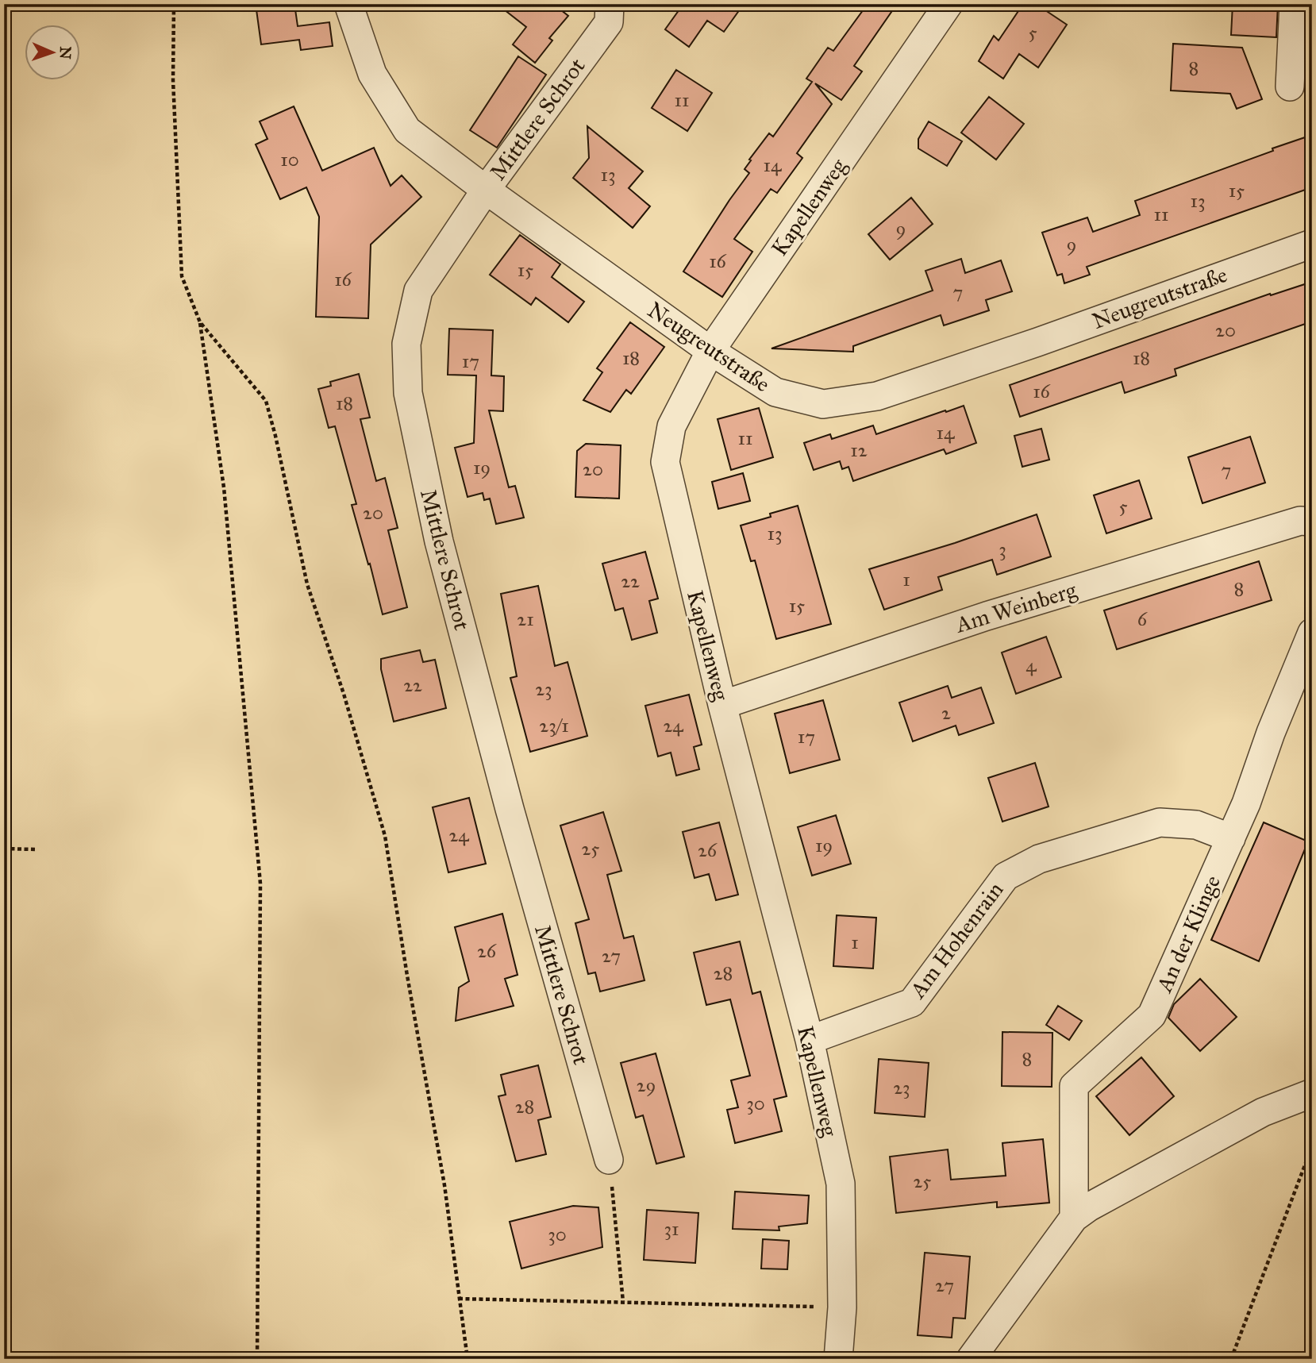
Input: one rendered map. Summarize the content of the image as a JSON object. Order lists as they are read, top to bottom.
{
  "streets": {
    "street": [
      "Mittlere Schrot",
      "Kapellenweg",
      "Neugreutstraße",
      "Am Weinberg",
      "An der Klinge",
      "Am Hohenrain"
    ]
  },
  "crossings": [
    ["Mittlere Schrot", "Neugreutstraße"],
    ["Kapellenweg", "Neugreutstraße"],
    ["Kapellenweg", "Am Weinberg"],
    ["Kapellenweg", "Am Hohenrain"],
    ["An der Klinge", "Am Hohenrain"]
  ],
  "house_numbers": [
    "5",
    "8",
    "11",
    "10",
    "14",
    "13",
    "15",
    "13",
    "11",
    "9",
    "9",
    "16",
    "15",
    "16",
    "7",
    "20",
    "18",
    "18",
    "17",
    "16",
    "18",
    "14",
    "11",
    "12",
    "19",
    "20",
    "7",
    "5",
    "20",
    "13",
    "3",
    "1",
    "22",
    "8",
    "15",
    "21",
    "6",
    "4",
    "22",
    "23",
    "2",
    "23/1",
    "24",
    "17",
    "24",
    "19",
    "25",
    "26",
    "1",
    "26",
    "27",
    "28",
    "8",
    "29",
    "23",
    "30",
    "28",
    "25",
    "31",
    "30",
    "27"
  ],
  "north": "right"
}
